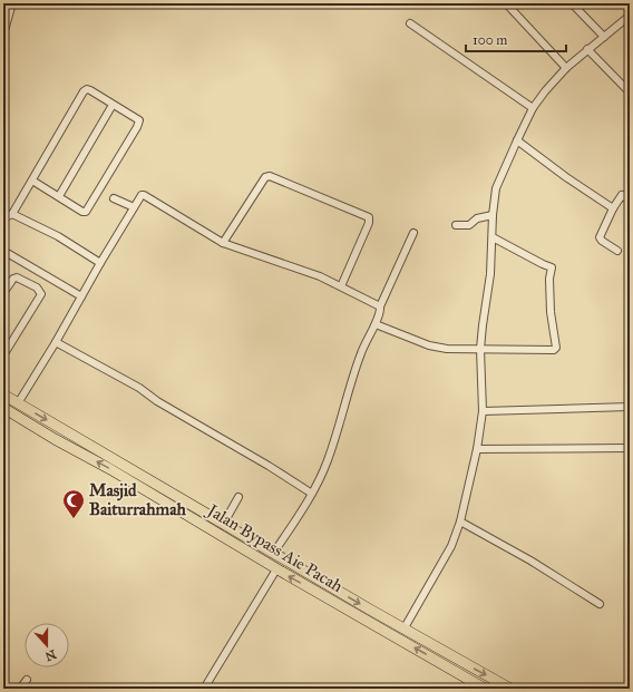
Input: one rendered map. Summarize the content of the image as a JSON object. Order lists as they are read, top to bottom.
{
  "streets": {
    "highway": ["Jalan Bypass Aie Pacah"]
  },
  "places": {
    "mosque": ["Masjid Baiturrahmah"]
  },
  "scale_bar": "100 m",
  "north": "bottom"
}
